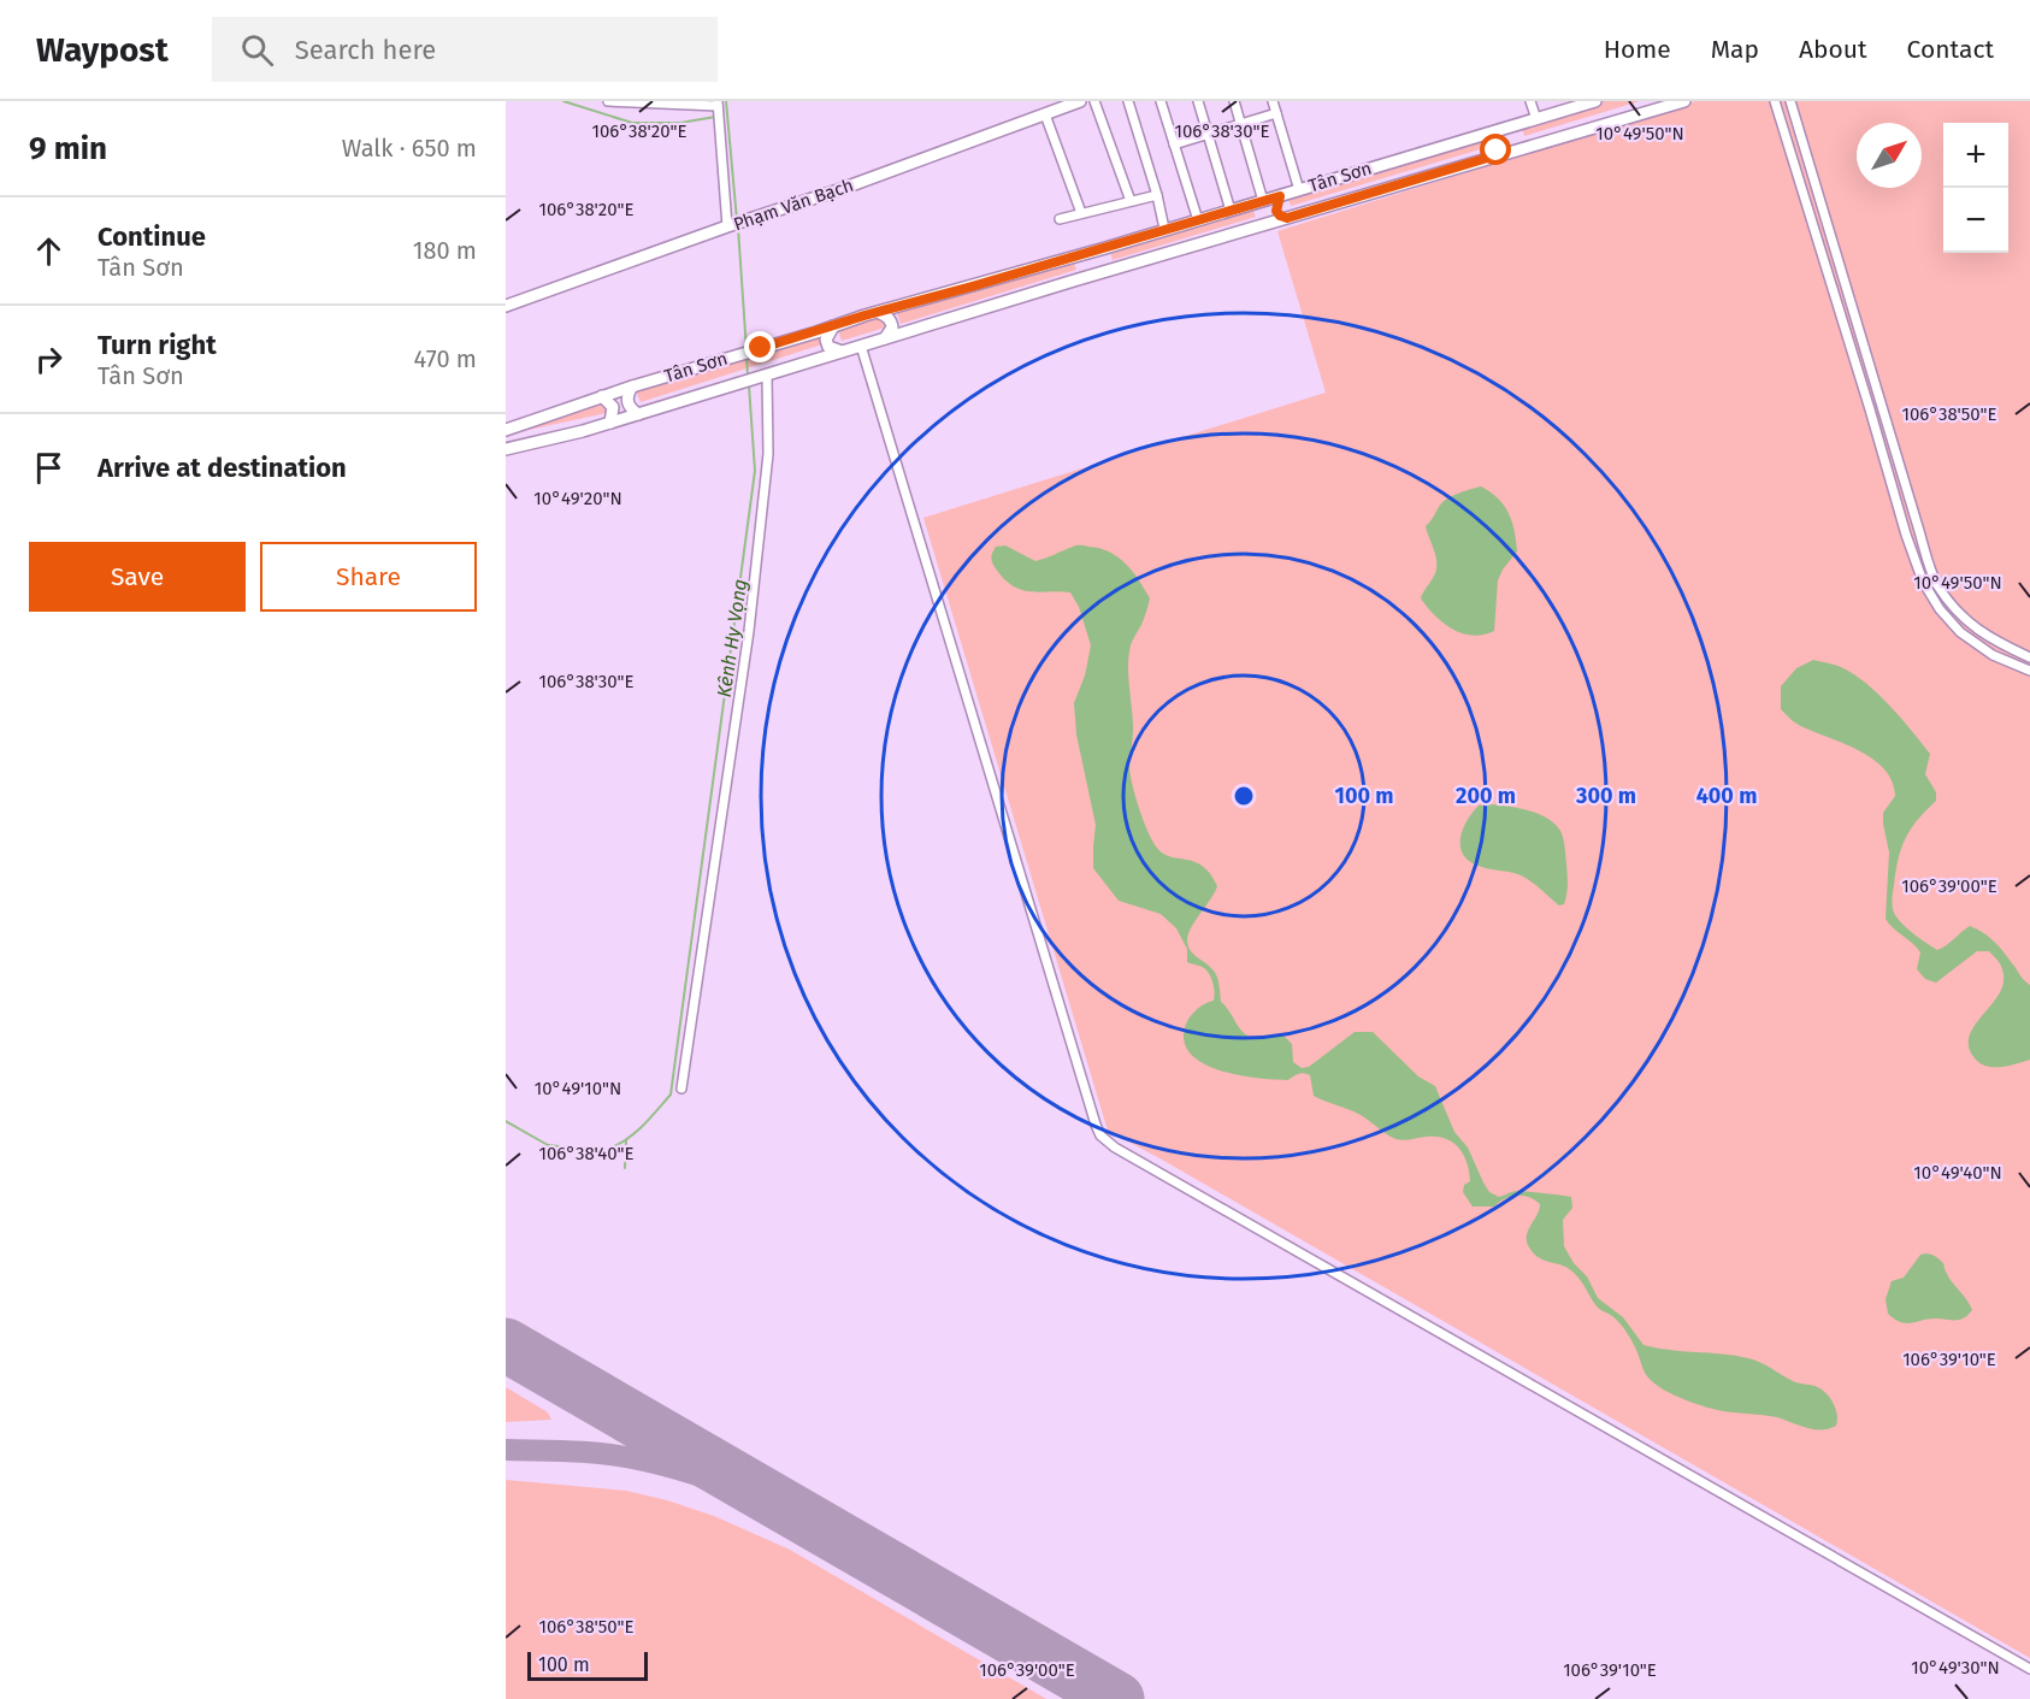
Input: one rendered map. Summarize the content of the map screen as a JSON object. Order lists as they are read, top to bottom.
{
  "streets": {
    "street": ["Tân Sơn", "Phạm Văn Bạch"]
  },
  "water": ["Kênh Hy Vọng"],
  "scale_bar": "100 m",
  "north": "top right",
  "page": {
    "header": "Waypost",
    "search": "Search here",
    "nav": [
      "Home",
      "Map",
      "About",
      "Contact"
    ],
    "heading": ["9 min", "Walk · 650 m"],
    "map_buttons": ["+", "−"],
    "list": [
      ["Continue", "Tân Sơn", "180 m"],
      ["Turn right", "Tân Sơn", "470 m"],
      "Arrive at destination"
    ],
    "buttons": ["Save", "Share"],
    "scale": "100 m"
  },
  "coordinates": [
    "106°38'30\"E",
    "106°38'20\"E",
    "10°49'50\"N",
    "106°38'50\"E",
    "10°49'20\"N",
    "106°39'00\"E",
    "10°49'10\"N",
    "106°38'40\"E",
    "10°49'40\"N",
    "106°39'10\"E",
    "10°49'30\"N"
  ],
  "rings": [
    "100 m",
    "200 m",
    "300 m",
    "400 m"
  ]
}
